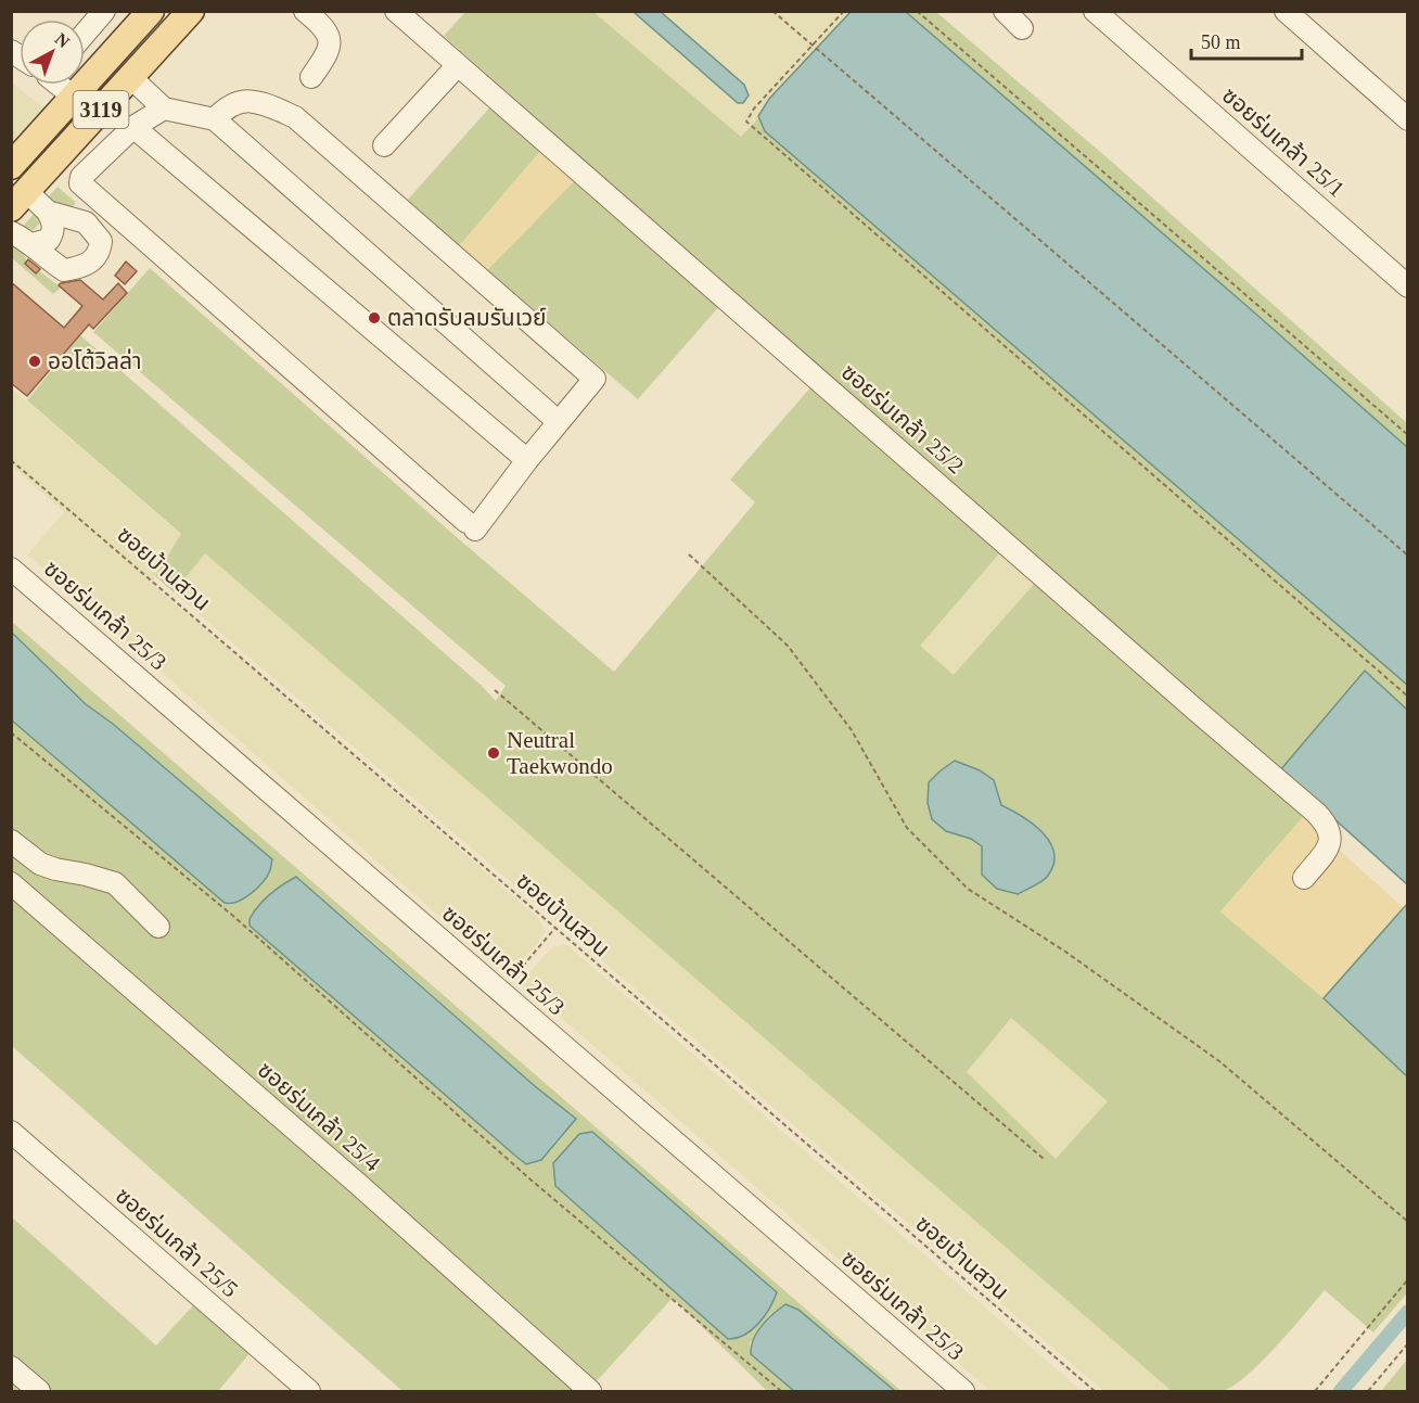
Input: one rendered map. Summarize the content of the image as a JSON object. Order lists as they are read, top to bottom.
{
  "streets": {
    "main road": ["3119"],
    "street": [
      "ซอยร่มเกล้า 25/1",
      "ซอยร่มเกล้า 25/2",
      "ซอยร่มเกล้า 25/3",
      "ซอยร่มเกล้า 25/4",
      "ซอยร่มเกล้า 25/5"
    ],
    "path": ["ซอยบ้านสวน"]
  },
  "places": ["ตลาดรับลมรันเวย์", "ออโต้วิลล่า", "Neutral Taekwondo"],
  "scale_bar": "50 m",
  "north": "top right"
}
